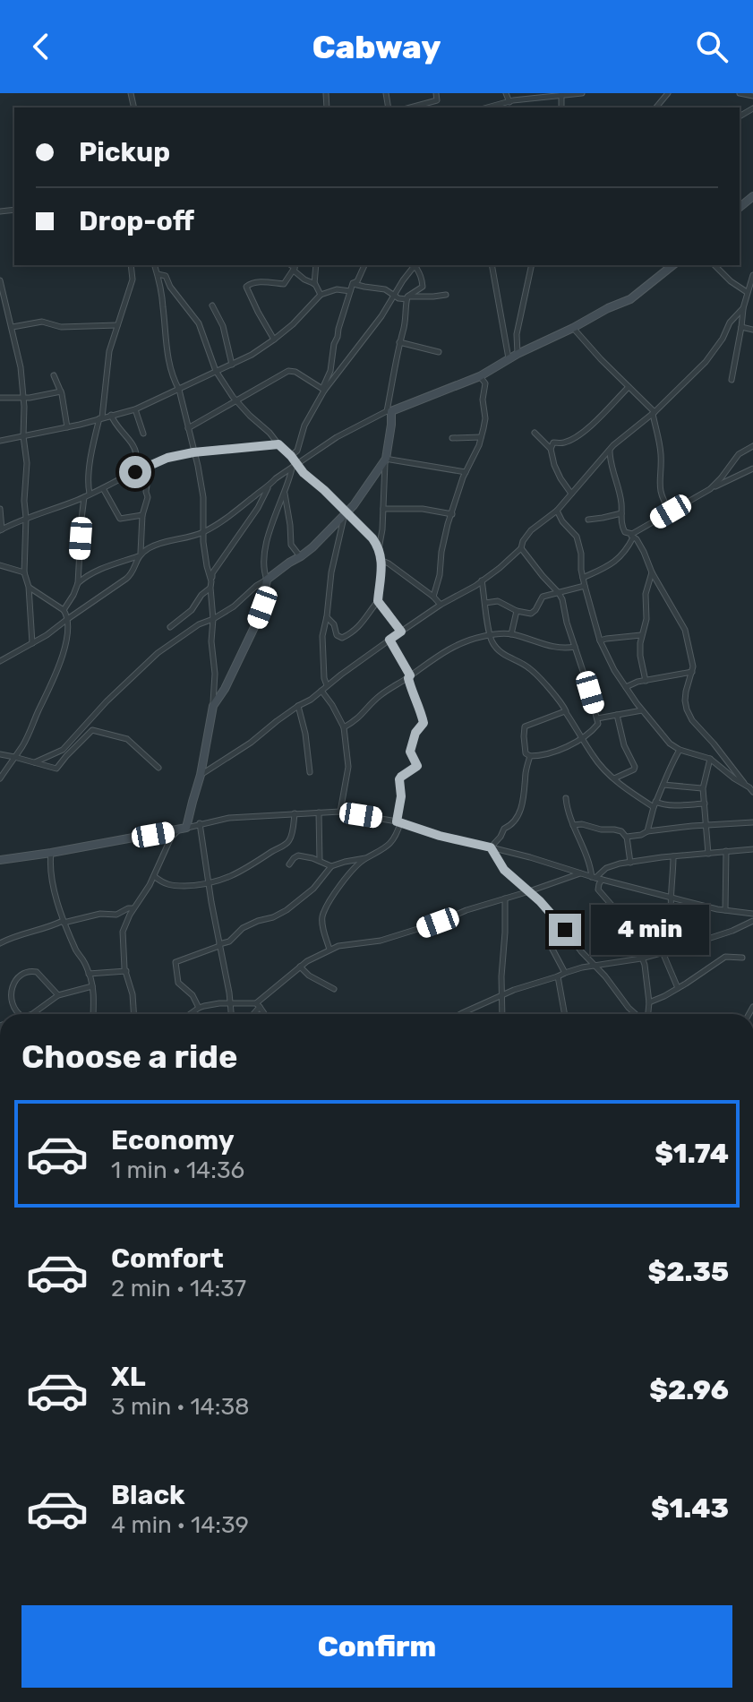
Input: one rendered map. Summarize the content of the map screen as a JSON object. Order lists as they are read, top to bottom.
{
  "page": {
    "header": "Cabway",
    "banner": ["Pickup", "Drop-off"],
    "bubble": "4 min",
    "heading": "Choose a ride",
    "list": [
      {
        "name": "Economy",
        "note": "1 min · 14:36",
        "value": "$1.74"
      },
      {
        "name": "Comfort",
        "note": "2 min · 14:37",
        "value": "$2.35"
      },
      {
        "name": "XL",
        "note": "3 min · 14:38",
        "value": "$2.96"
      },
      {
        "name": "Black",
        "note": "4 min · 14:39",
        "value": "$1.43"
      }
    ],
    "buttons": "Confirm"
  }
}
